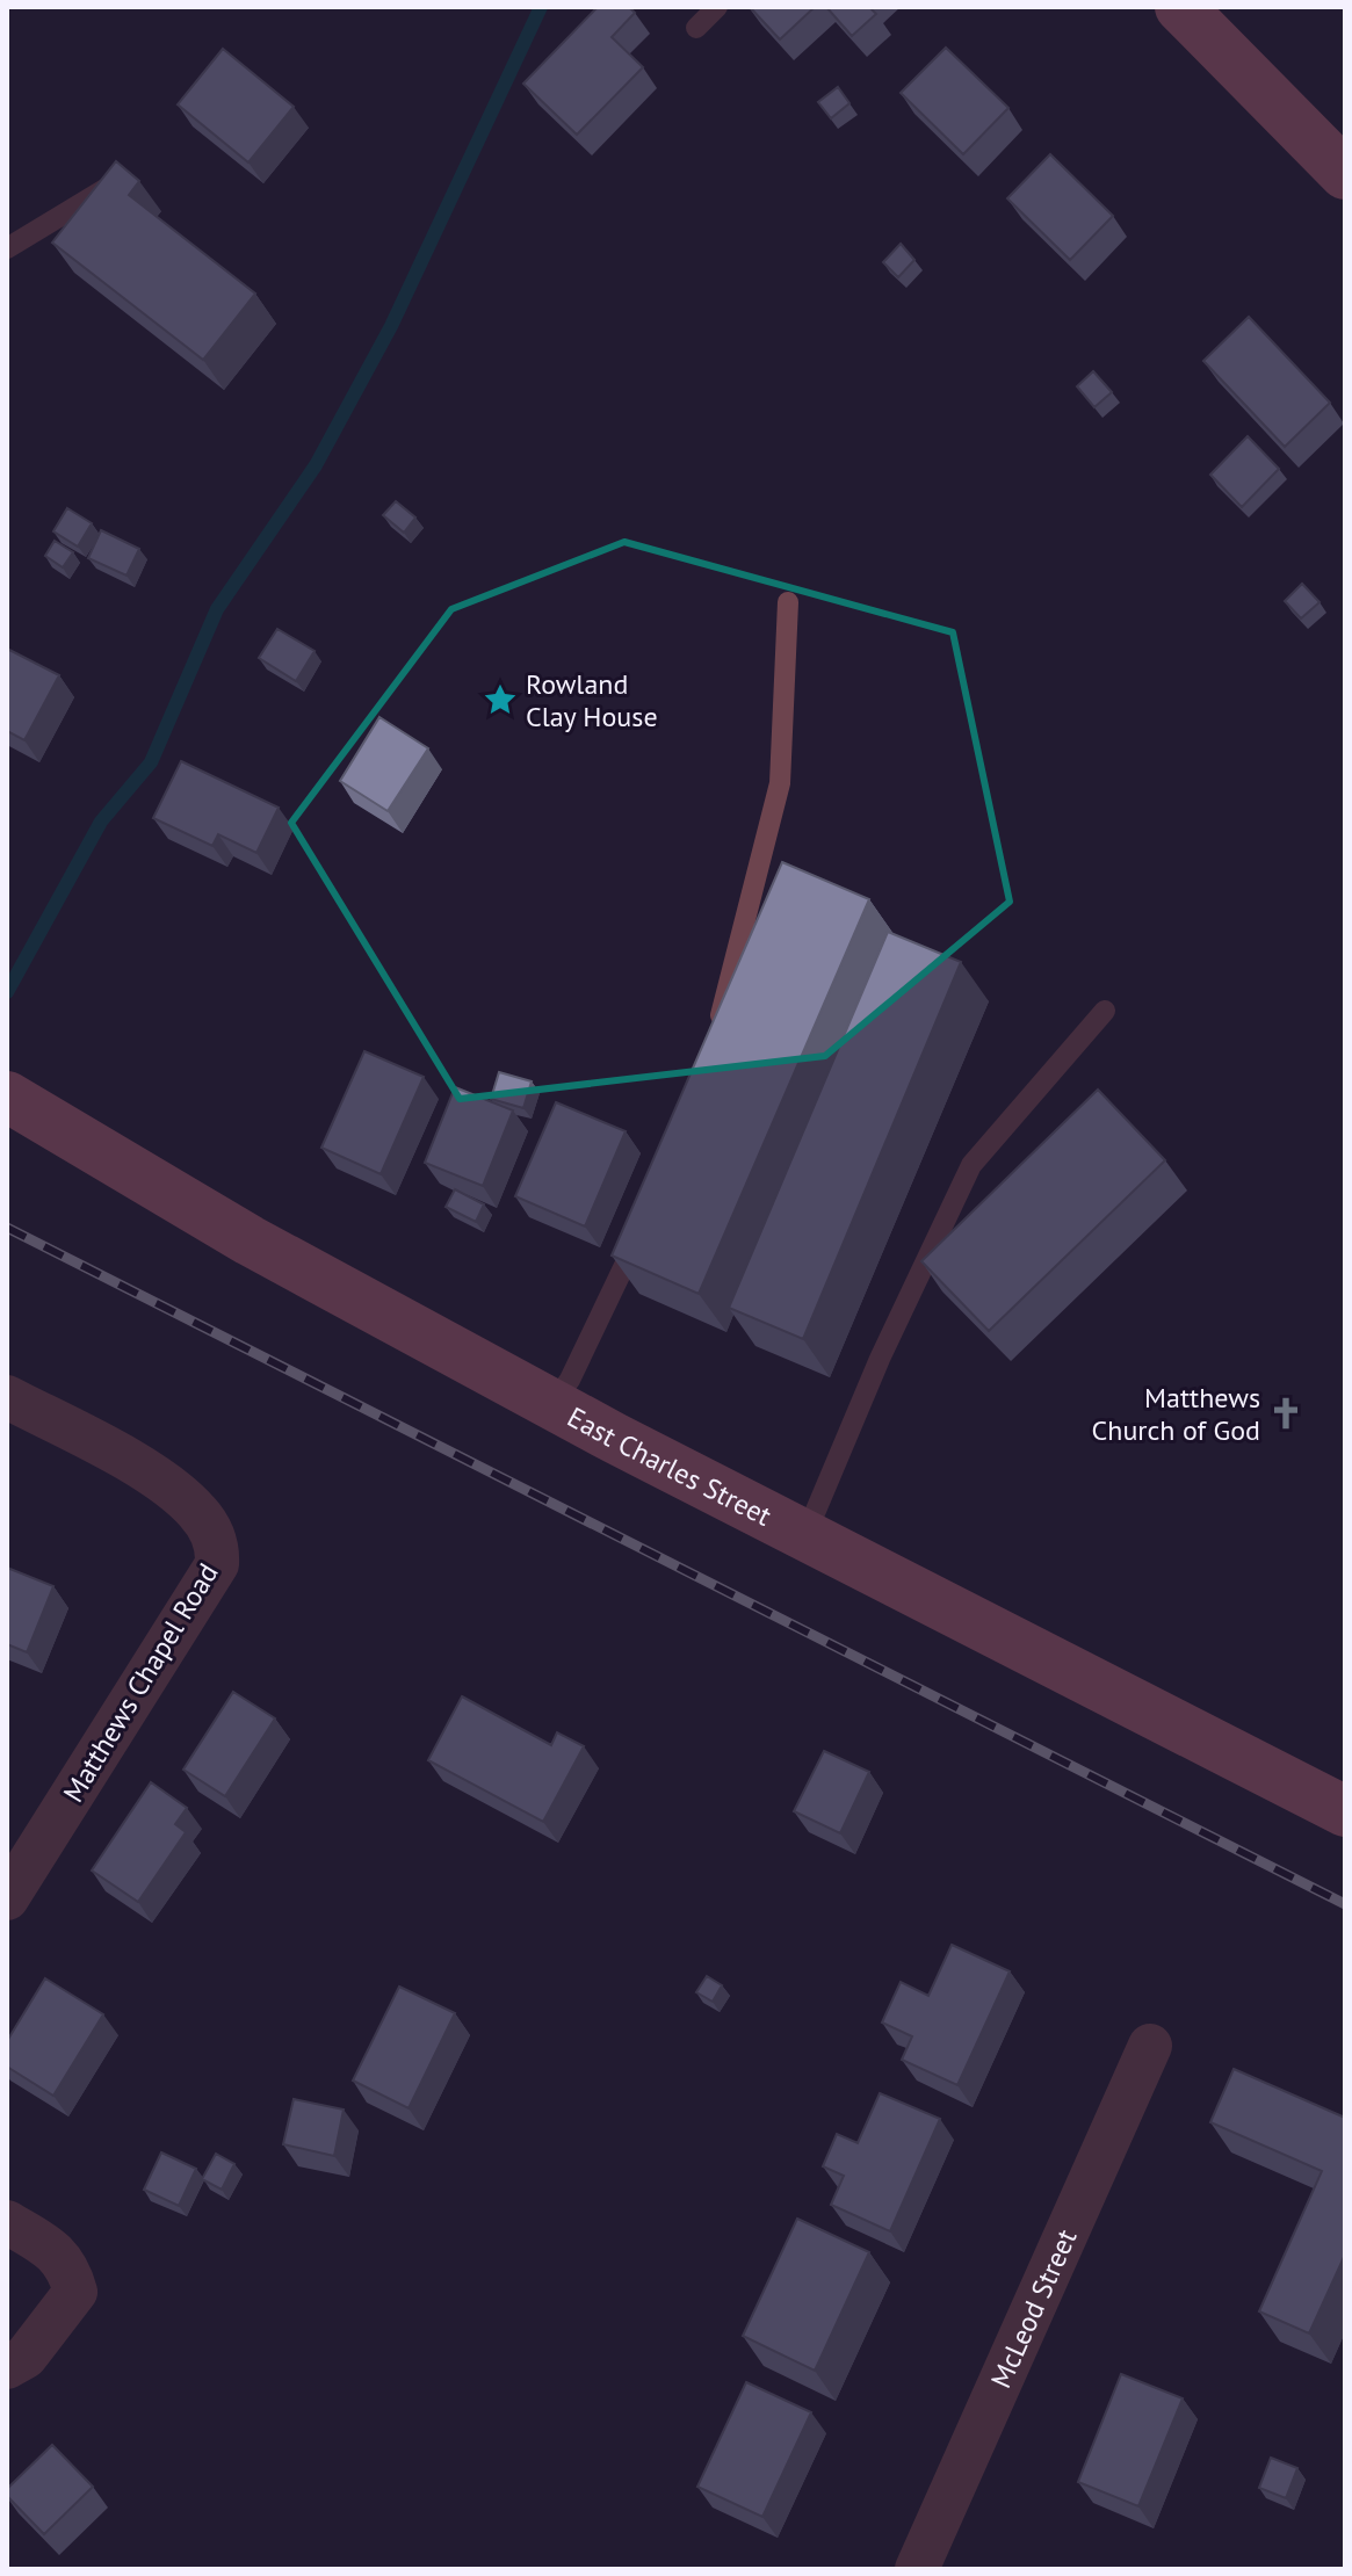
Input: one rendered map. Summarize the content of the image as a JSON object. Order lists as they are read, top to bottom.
{
  "streets": {
    "street": ["East Charles Street", "Matthews Chapel Road", "McLeod Street"]
  },
  "places": {
    "place": ["Rowland Clay House"],
    "church": ["Matthews Church of God"]
  }
}
